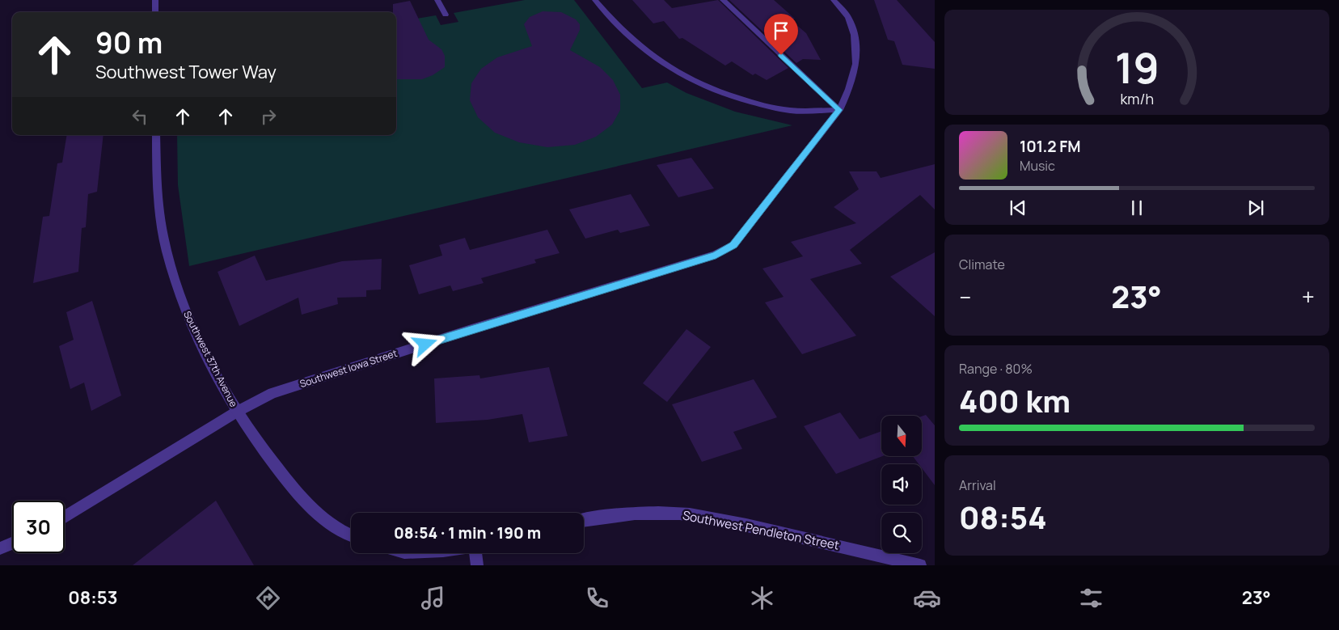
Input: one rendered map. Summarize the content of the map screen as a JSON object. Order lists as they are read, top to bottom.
{
  "streets": {
    "street": ["Southwest 37th Avenue", "Southwest Iowa Street", "Southwest Pendleton Street"]
  },
  "crossings": [
    ["Southwest 37th Avenue", "Southwest Iowa Street"]
  ],
  "north": "bottom",
  "page": {
    "turn": ["90 m", "Southwest Tower Way"],
    "song": ["101.2 FM", "Music"],
    "tile": [
      "Climate",
      ["Range · 80%", "400 km"],
      ["Arrival", "08:54"]
    ],
    "heat": ["−", "23°", "+"],
    "limit": "30",
    "trip": "08:54 · 1 min · 190 m",
    "tabs": ["08:53", "23°"],
    "gauge": ["19", "km/h"]
  }
}
